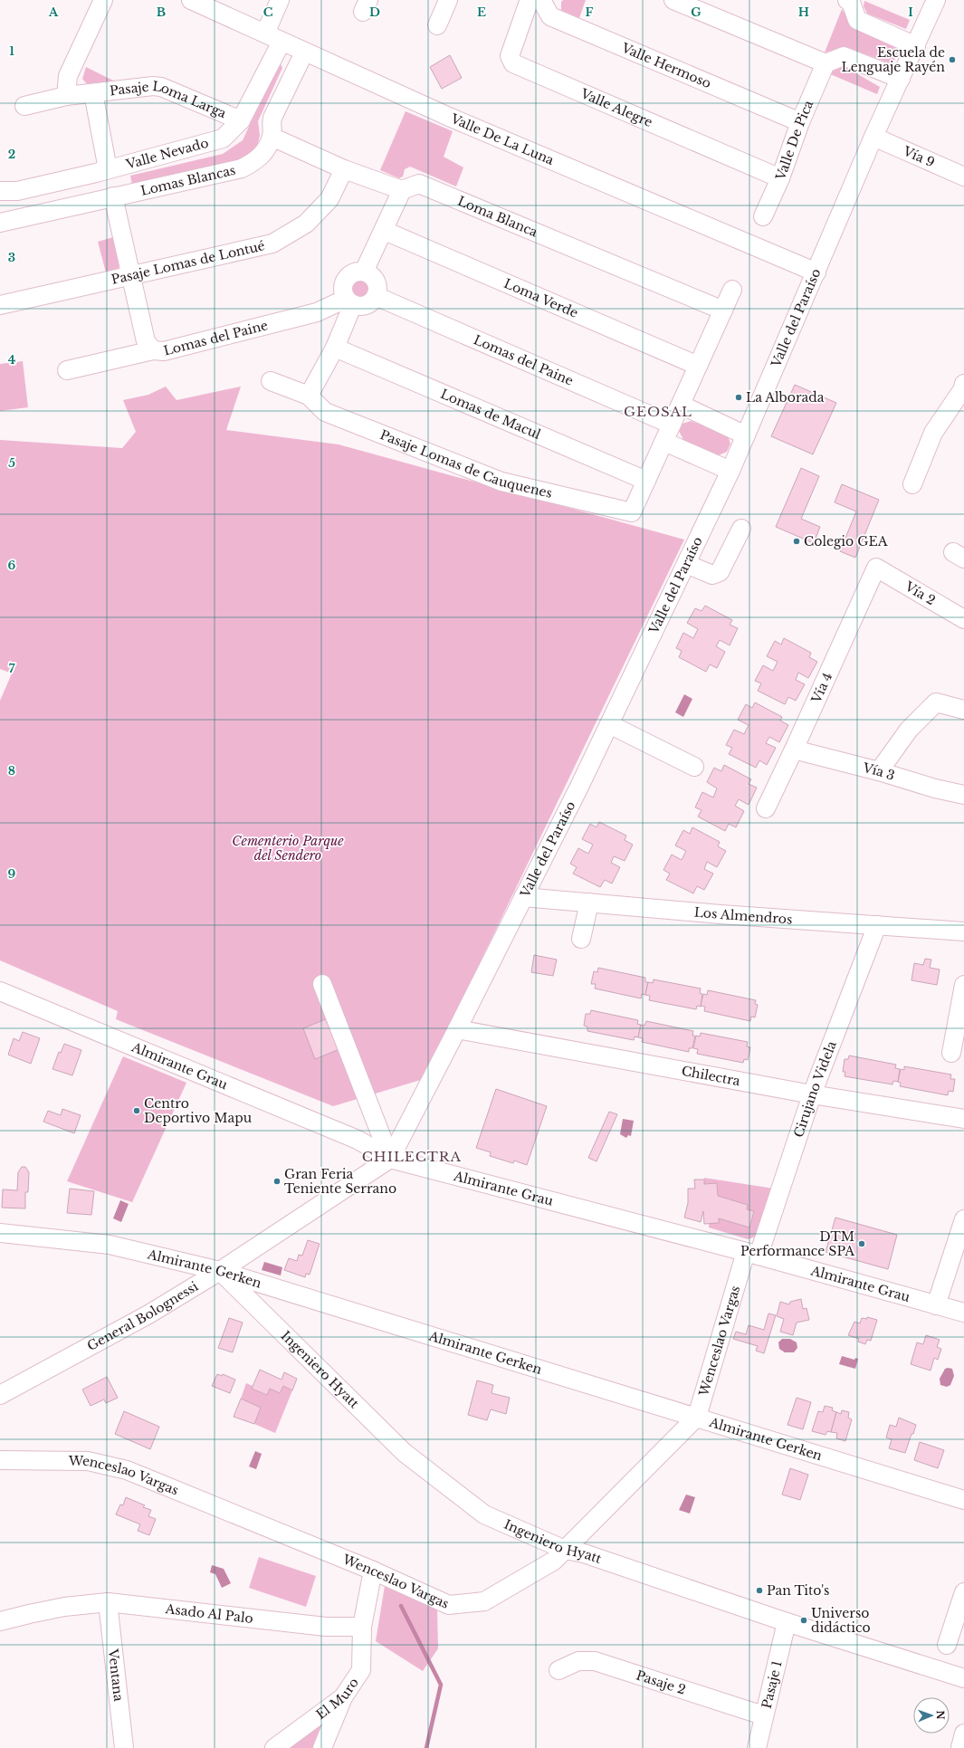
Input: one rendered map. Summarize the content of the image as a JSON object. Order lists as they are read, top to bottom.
{
  "streets": {
    "street": [
      "Valle Hermoso",
      "Pasaje Loma Larga",
      "Valle Alegre",
      "Valle De La Luna",
      "Valle De Pica",
      "Valle Nevado",
      "Vía 9",
      "Lomas Blancas",
      "Loma Blanca",
      "Pasaje Lomas de Lontué",
      "Loma Verde",
      "Valle del Paraíso",
      "Lomas del Paine",
      "Lomas de Macul",
      "Pasaje Lomas de Cauquenes",
      "Vía 2",
      "Vía 4",
      "Vía 3",
      "Los Almendros",
      "Almirante Grau",
      "Chilectra",
      "Cirujano Videla",
      "Almirante Gerken",
      "General Bolognessi",
      "Wenceslao Vargas",
      "Ingeniero Hyatt",
      "Asado Al Palo",
      "Ventana",
      "Pasaje 2",
      "Pasaje 1",
      "El Muro"
    ]
  },
  "crossings": [
    ["Valle Hermoso", "Valle Alegre"],
    ["Valle Hermoso", "Valle De Pica"],
    ["Pasaje Loma Larga", "Valle Nevado"],
    ["Valle Alegre", "Valle De Pica"],
    ["Valle De La Luna", "Valle Nevado"],
    ["Valle De La Luna", "Lomas Blancas"],
    ["Valle De La Luna", "Valle del Paraíso"],
    ["Vía 9", "Valle del Paraíso"],
    ["Lomas Blancas", "Lomas del Paine"],
    ["Pasaje Lomas de Lontué", "Lomas del Paine"],
    ["Valle del Paraíso", "Los Almendros"],
    ["Valle del Paraíso", "Almirante Grau"],
    ["Valle del Paraíso", "Chilectra"],
    ["Valle del Paraíso", "General Bolognessi"],
    ["Lomas de Macul", "Pasaje Lomas de Cauquenes"],
    ["Vía 2", "Vía 4"],
    ["Vía 4", "Vía 3"],
    ["Los Almendros", "Cirujano Videla"],
    ["Almirante Grau", "Cirujano Videla"],
    ["Almirante Grau", "General Bolognessi"],
    ["Almirante Grau", "Wenceslao Vargas"],
    ["Chilectra", "Cirujano Videla"],
    ["Cirujano Videla", "Wenceslao Vargas"],
    ["Almirante Gerken", "General Bolognessi"],
    ["Almirante Gerken", "Wenceslao Vargas"],
    ["Almirante Gerken", "Ingeniero Hyatt"],
    ["General Bolognessi", "Ingeniero Hyatt"],
    ["Wenceslao Vargas", "Ingeniero Hyatt"],
    ["Ingeniero Hyatt", "Pasaje 1"],
    ["Asado Al Palo", "Ventana"],
    ["Asado Al Palo", "El Muro"],
    ["Pasaje 2", "Pasaje 1"]
  ],
  "districts": ["GEOSAL", "CHILECTRA"],
  "parks": ["Cementerio Parque del Sendero"],
  "places": [
    "Escuela de Lenguaje Rayén",
    "La Alborada",
    "Colegio GEA",
    "Centro Deportivo Mapu",
    "Gran Feria Teniente Serrano",
    "DTM Performance SPA",
    "Pan Tito's",
    "Universo didáctico"
  ],
  "north": "right",
  "grid": {
    "columns": [
      "A",
      "B",
      "C",
      "D",
      "E",
      "F",
      "G",
      "H",
      "I"
    ],
    "rows": [
      "1",
      "2",
      "3",
      "4",
      "5",
      "6",
      "7",
      "8",
      "9"
    ]
  }
}
